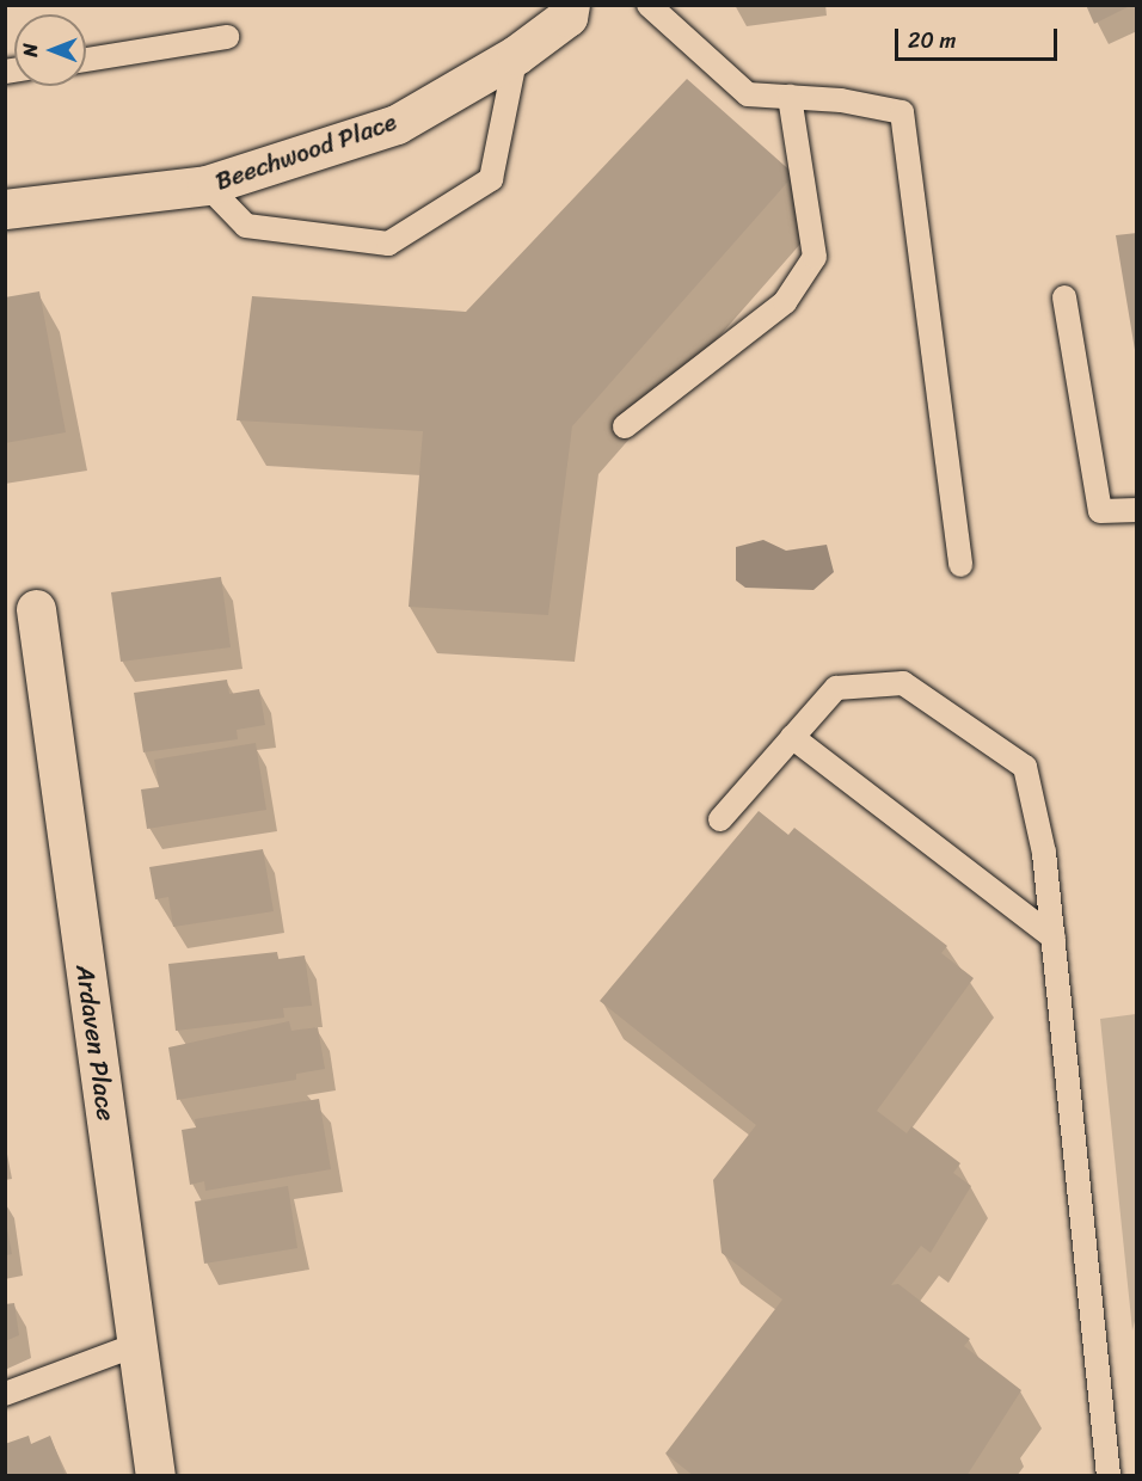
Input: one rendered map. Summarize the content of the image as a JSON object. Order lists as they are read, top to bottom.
{
  "streets": {
    "street": ["Beechwood Place", "Ardaven Place"]
  },
  "scale_bar": "20 m",
  "north": "left"
}
